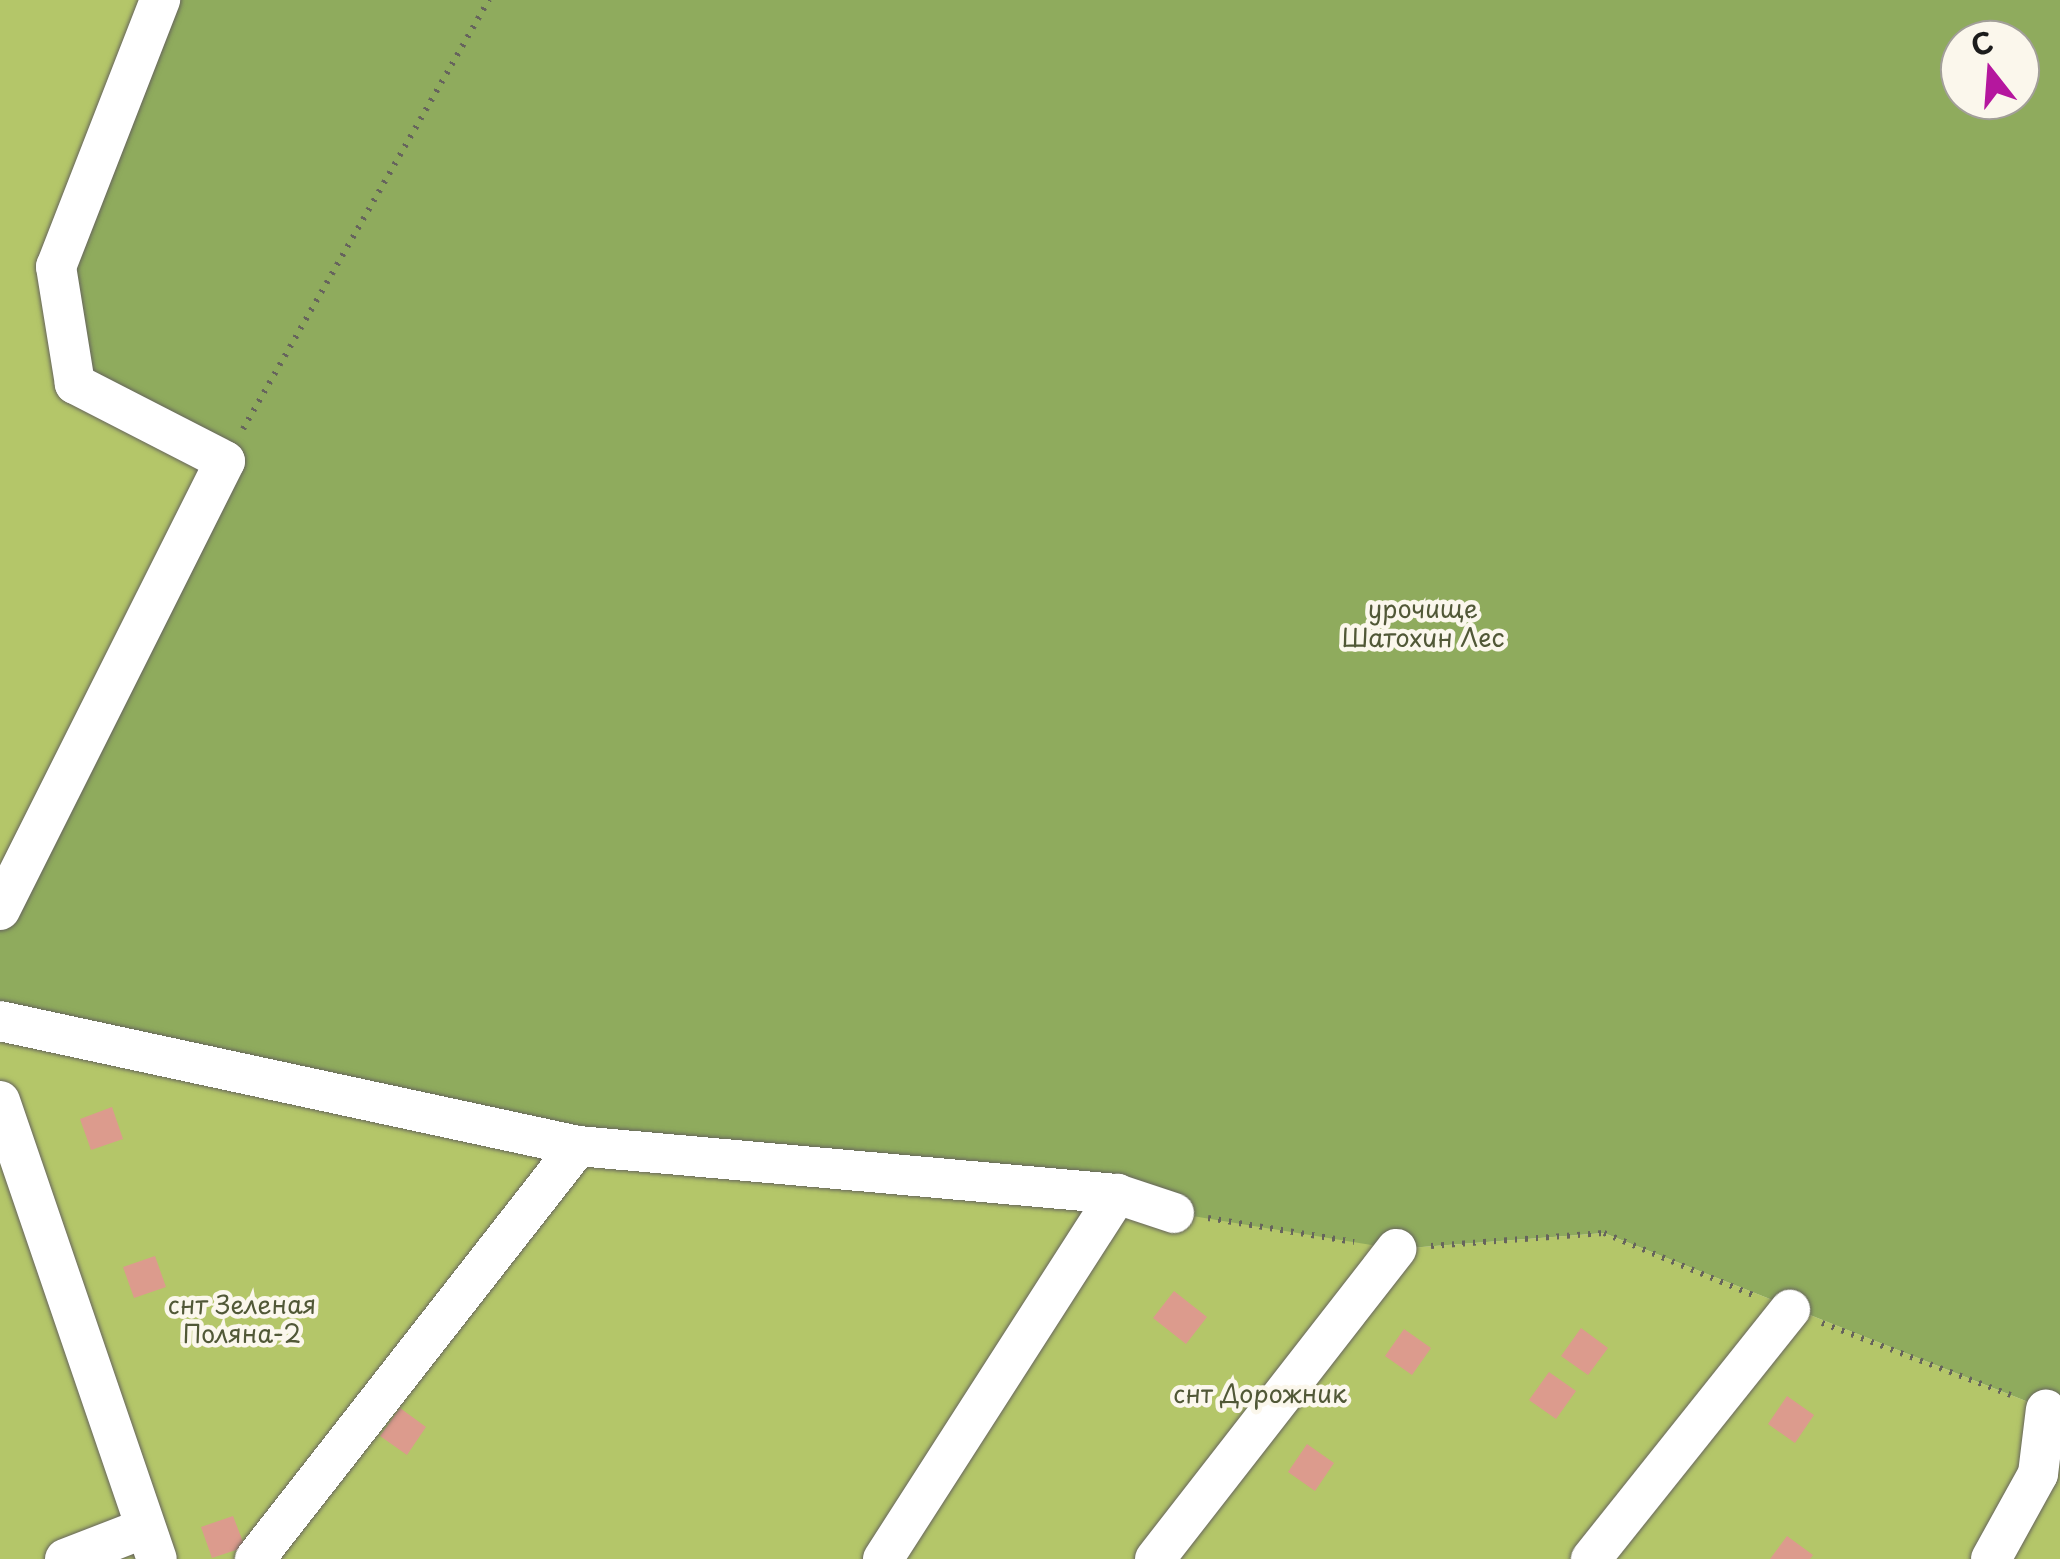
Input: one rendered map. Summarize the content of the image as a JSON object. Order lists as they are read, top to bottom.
{
  "parks": ["урочище Шатохин Лес", "снт Зеленая Поляна-2", "снт Дорожник"],
  "north": "top"
}
